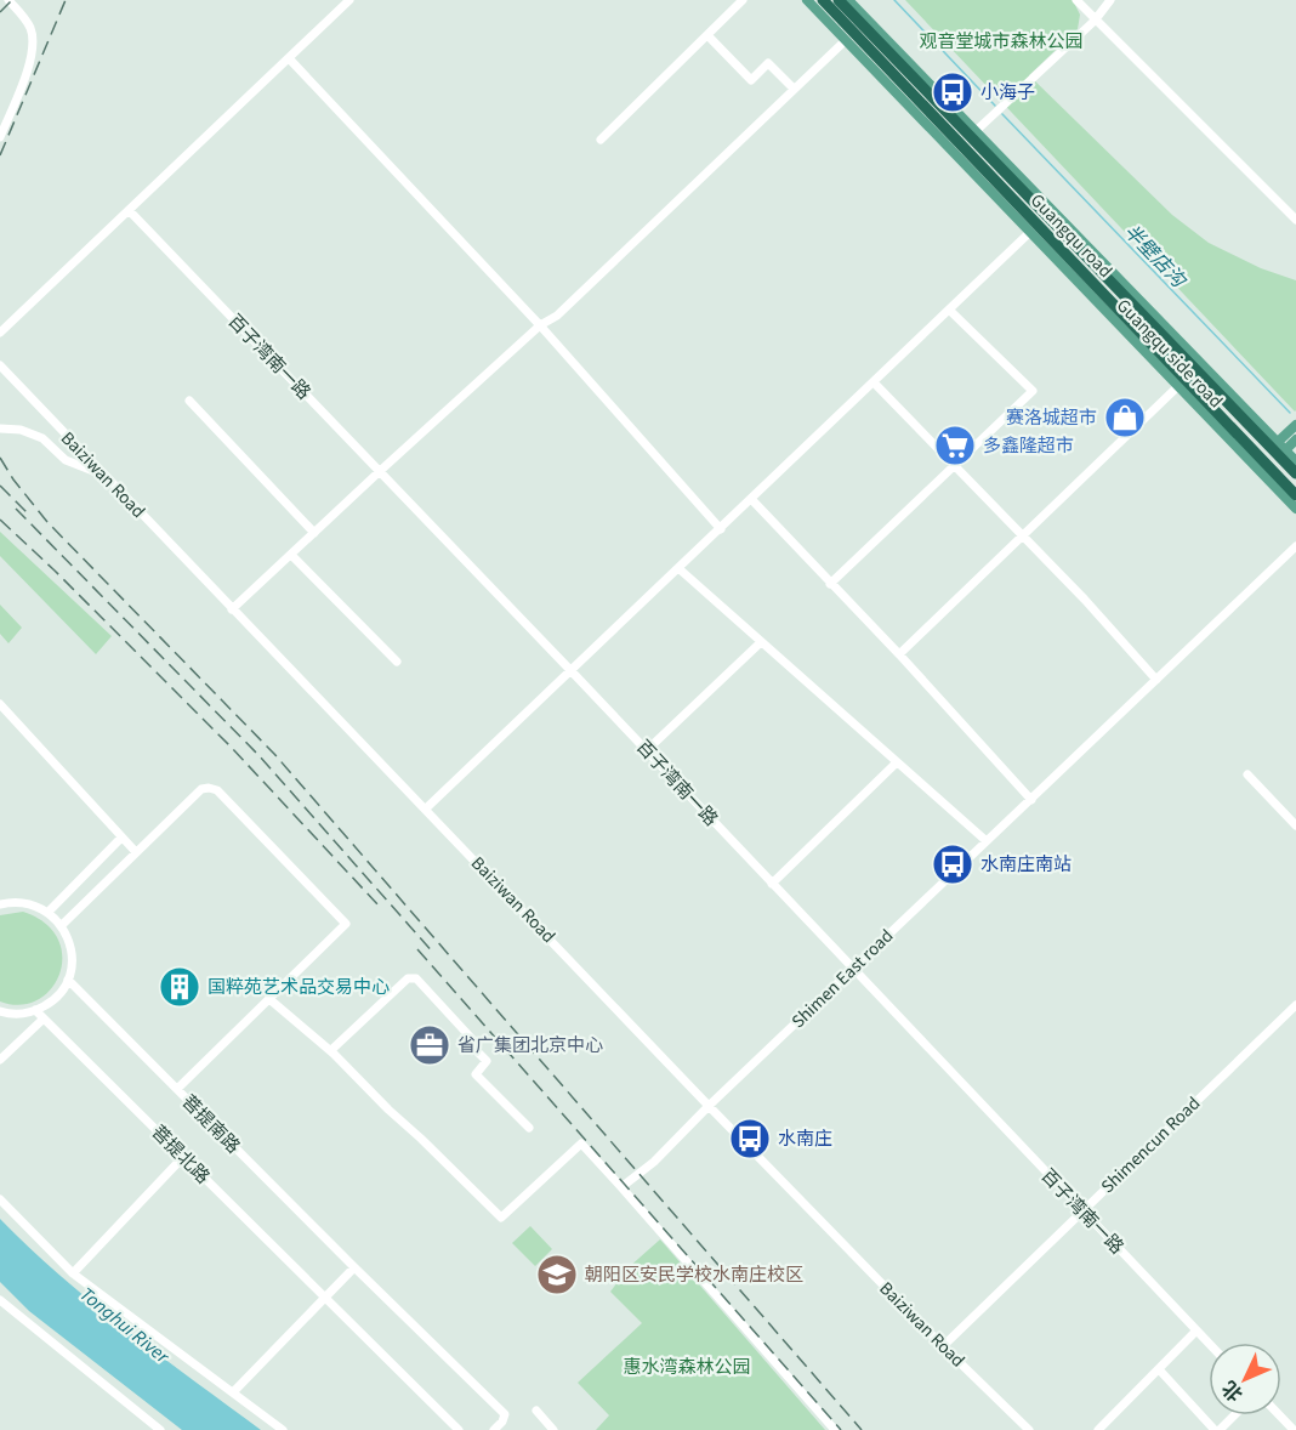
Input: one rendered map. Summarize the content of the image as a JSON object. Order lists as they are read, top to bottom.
{
  "streets": {
    "highway": ["Guangqu road"],
    "main road": ["Guangqu side road"],
    "street": [
      "百子湾南一路",
      "Baiziwan Road",
      "Shimen East road",
      "菩提南路",
      "Shimencun Road",
      "菩提北路"
    ]
  },
  "crossings": [
    ["Guangqu road", "Guangqu side road"],
    ["百子湾南一路", "Shimen East road"],
    ["百子湾南一路", "Shimencun Road"],
    ["Baiziwan Road", "Shimen East road"],
    ["Baiziwan Road", "Shimencun Road"]
  ],
  "water": ["半壁店沟", "Tonghui River"],
  "parks": ["观音堂城市森林公园", "惠水湾森林公园"],
  "places": {
    "bus stop": ["小海子", "水南庄南站", "水南庄"],
    "shop": ["赛洛城超市"],
    "supermarket": ["多鑫隆超市"],
    "building": ["国粹苑艺术品交易中心"],
    "office": ["省广集团北京中心"],
    "school or university": ["朝阳区安民学校水南庄校区"]
  },
  "north": "bottom left"
}
